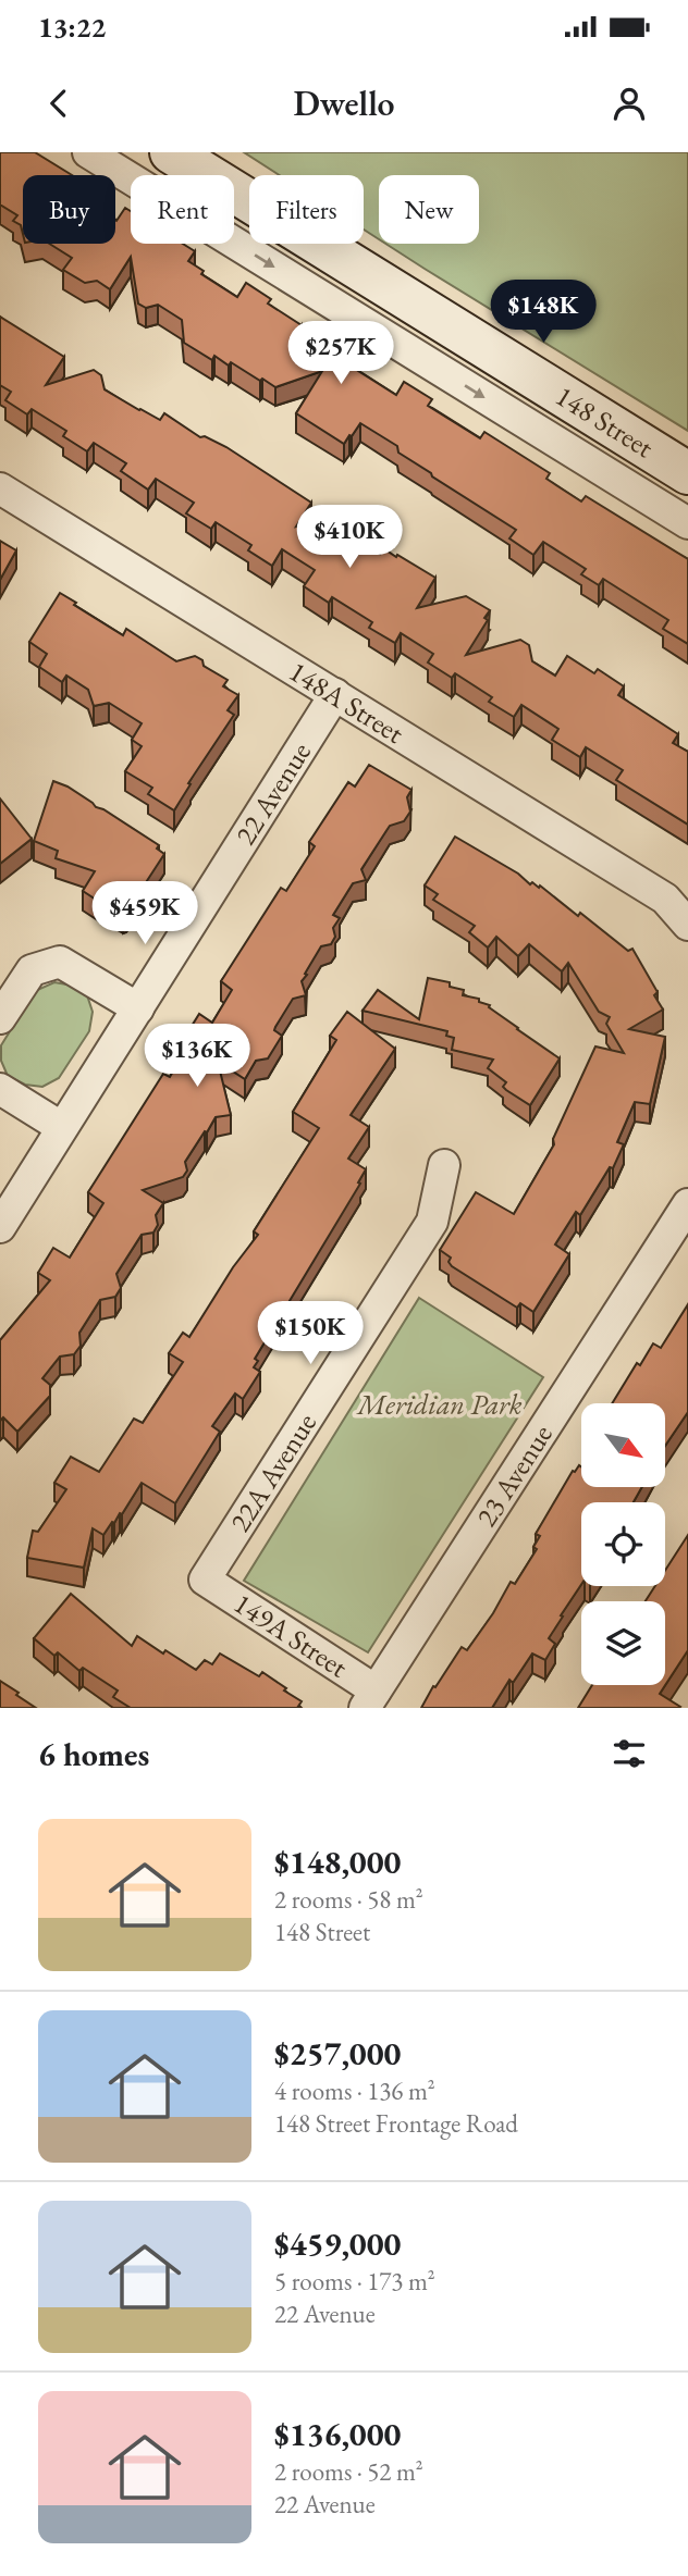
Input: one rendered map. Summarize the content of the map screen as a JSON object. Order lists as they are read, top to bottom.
{
  "streets": {
    "main road": ["148 Street"],
    "street": [
      "148A Street",
      "22 Avenue",
      "22A Avenue",
      "23 Avenue",
      "149A Street"
    ]
  },
  "crossings": [
    ["148A Street", "22 Avenue"],
    ["22A Avenue", "149A Street"],
    ["23 Avenue", "149A Street"]
  ],
  "parks": ["Meridian Park"],
  "north": "bottom right",
  "page": {
    "status": "13:22",
    "header": "Dwello",
    "chip": [
      "Buy",
      "Rent",
      "Filters",
      "New"
    ],
    "price": [
      "$148K",
      "$257K",
      "$410K",
      "$459K",
      "$136K",
      "$150K"
    ],
    "heading": "6 homes",
    "list": [
      {
        "name": "$148,000",
        "note": "2 rooms · 58 m² · 148 Street"
      },
      {
        "name": "$257,000",
        "note": "4 rooms · 136 m² · 148 Street Frontage Road"
      },
      {
        "name": "$459,000",
        "note": "5 rooms · 173 m² · 22 Avenue"
      },
      {
        "name": "$136,000",
        "note": "2 rooms · 52 m² · 22 Avenue"
      }
    ]
  }
}
